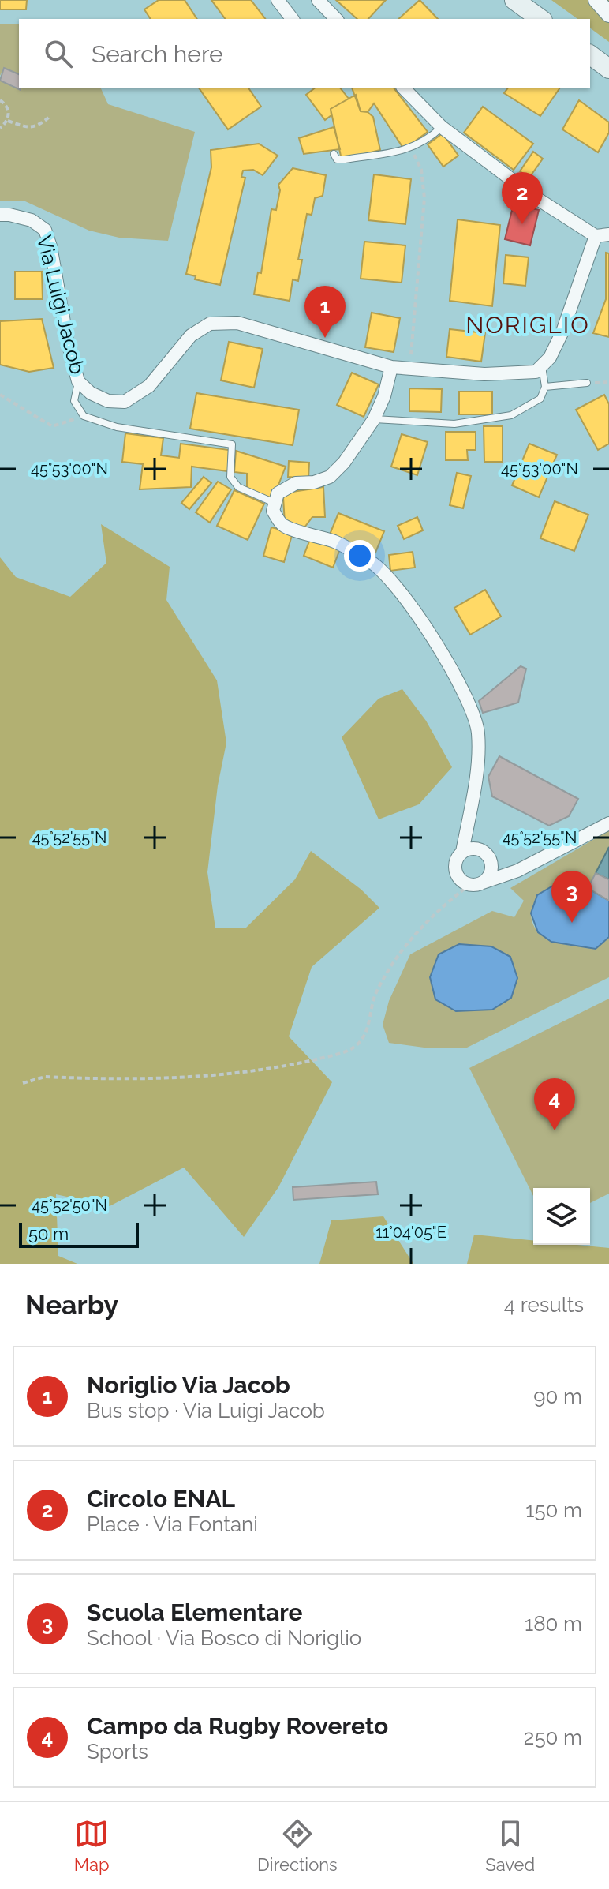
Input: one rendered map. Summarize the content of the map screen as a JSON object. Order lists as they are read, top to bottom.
{
  "streets": {
    "street": ["Via Luigi Jacob"]
  },
  "districts": ["NORIGLIO"],
  "scale_bar": "50 m",
  "page": {
    "search": "Search here",
    "pins": [
      "2",
      "1",
      "3",
      "4"
    ],
    "scale": "50 m",
    "heading": ["Nearby", "4 results"],
    "list": [
      {
        "mark": "1",
        "name": "Noriglio Via Jacob",
        "note": "Bus stop · Via Luigi Jacob",
        "value": "90 m"
      },
      {
        "mark": "2",
        "name": "Circolo ENAL",
        "note": "Place · Via Fontani",
        "value": "150 m"
      },
      {
        "mark": "3",
        "name": "Scuola Elementare",
        "note": "School · Via Bosco di Noriglio",
        "value": "180 m"
      },
      {
        "mark": "4",
        "name": "Campo da Rugby Rovereto",
        "note": "Sports",
        "value": "250 m"
      }
    ],
    "nav": ["Map", "Directions", "Saved"]
  },
  "coordinates": [
    "45°53'00\"N",
    "45°52'55\"N",
    "45°52'50\"N",
    "11°04'05\"E"
  ]
}
